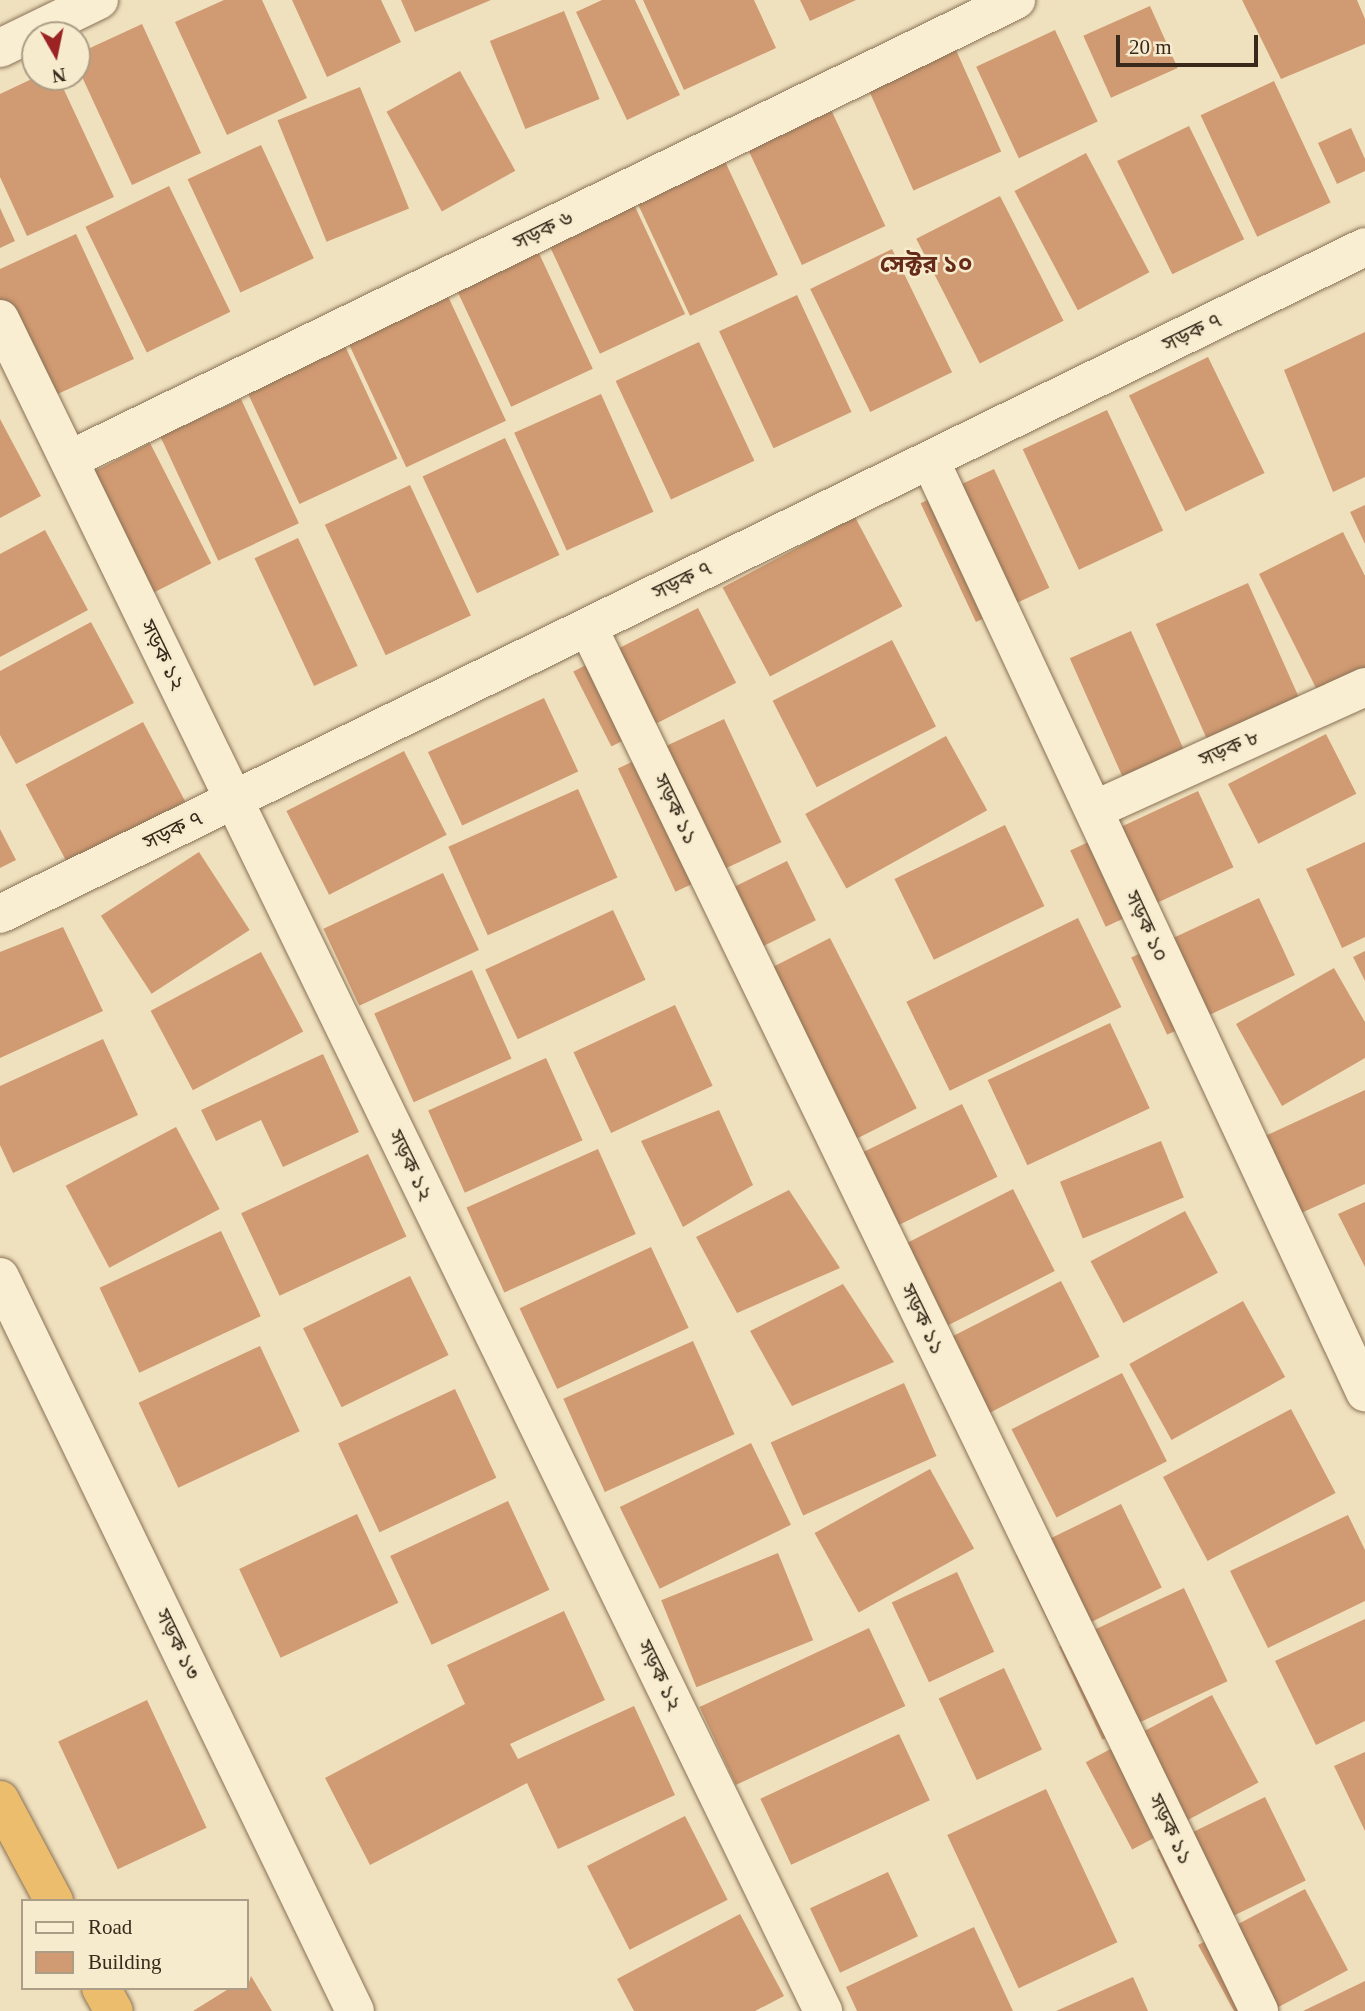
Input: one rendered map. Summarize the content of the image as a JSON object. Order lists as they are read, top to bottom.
{
  "streets": {
    "street": [
      "সড়ক ৬",
      "সড়ক ৭",
      "সড়ক ১২",
      "সড়ক ৮",
      "সড়ক ১১",
      "সড়ক ১০",
      "সড়ক ১৩"
    ]
  },
  "crossings": [
    ["সড়ক ৬", "সড়ক ১২"],
    ["সড়ক ৭", "সড়ক ১২"],
    ["সড়ক ৭", "সড়ক ১১"],
    ["সড়ক ৭", "সড়ক ১০"],
    ["সড়ক ৮", "সড়ক ১০"]
  ],
  "districts": ["সেক্টর ১০"],
  "legend": ["Road", "Building"],
  "scale_bar": "20 m",
  "north": "bottom"
}
